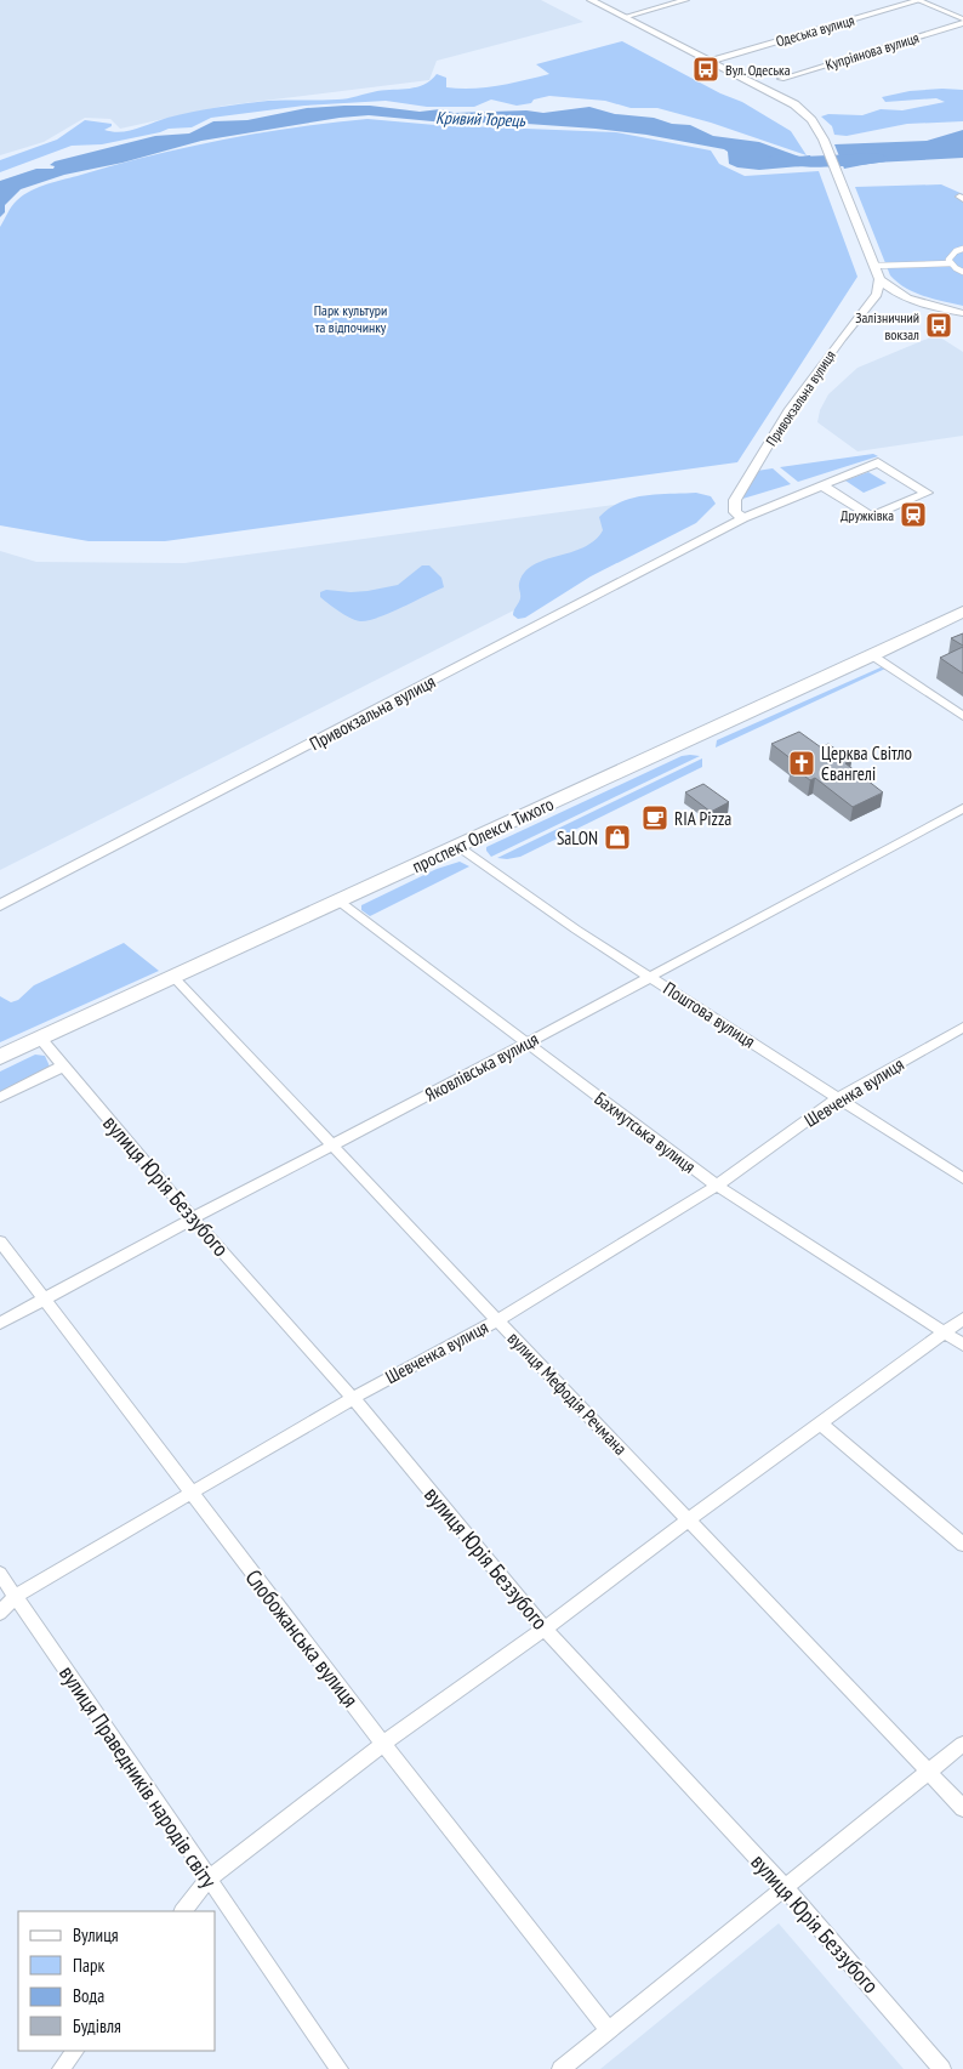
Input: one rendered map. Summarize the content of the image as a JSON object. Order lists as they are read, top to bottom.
{
  "streets": {
    "main road": ["проспект Олекси Тихого"],
    "street": [
      "Одеська вулиця",
      "Купріянова вулиця",
      "Привокзальна вулиця",
      "Поштова вулиця",
      "Яковлівська вулиця",
      "Шевченка вулиця",
      "Бахмутська вулиця",
      "вулиця Юрія Беззубого",
      "вулиця Мефодія Речмана",
      "Слобожанська вулиця",
      "вулиця Праведників народів світу"
    ]
  },
  "crossings": [
    ["проспект Олекси Тихого", "Поштова вулиця"],
    ["проспект Олекси Тихого", "Бахмутська вулиця"],
    ["проспект Олекси Тихого", "вулиця Юрія Беззубого"],
    ["проспект Олекси Тихого", "вулиця Мефодія Речмана"],
    ["Поштова вулиця", "Яковлівська вулиця"],
    ["Поштова вулиця", "Шевченка вулиця"],
    ["Яковлівська вулиця", "Бахмутська вулиця"],
    ["Яковлівська вулиця", "вулиця Юрія Беззубого"],
    ["Яковлівська вулиця", "вулиця Мефодія Речмана"],
    ["Яковлівська вулиця", "Слобожанська вулиця"],
    ["Шевченка вулиця", "Бахмутська вулиця"],
    ["Шевченка вулиця", "вулиця Юрія Беззубого"],
    ["Шевченка вулиця", "вулиця Мефодія Речмана"],
    ["Шевченка вулиця", "Слобожанська вулиця"],
    ["Шевченка вулиця", "вулиця Праведників народів світу"]
  ],
  "water": ["Кривий Торець"],
  "parks": ["Парк культури та відпочинку"],
  "places": {
    "bus stop": ["Вул. Одеська", "Залізничний вокзал"],
    "station": ["Дружківка"],
    "church": ["Церква Світло Євангелі"],
    "cafe": ["RIA Pizza"],
    "shop": ["SaLON"]
  },
  "legend": [
    "Вулиця",
    "Парк",
    "Вода",
    "Будівля"
  ]
}
